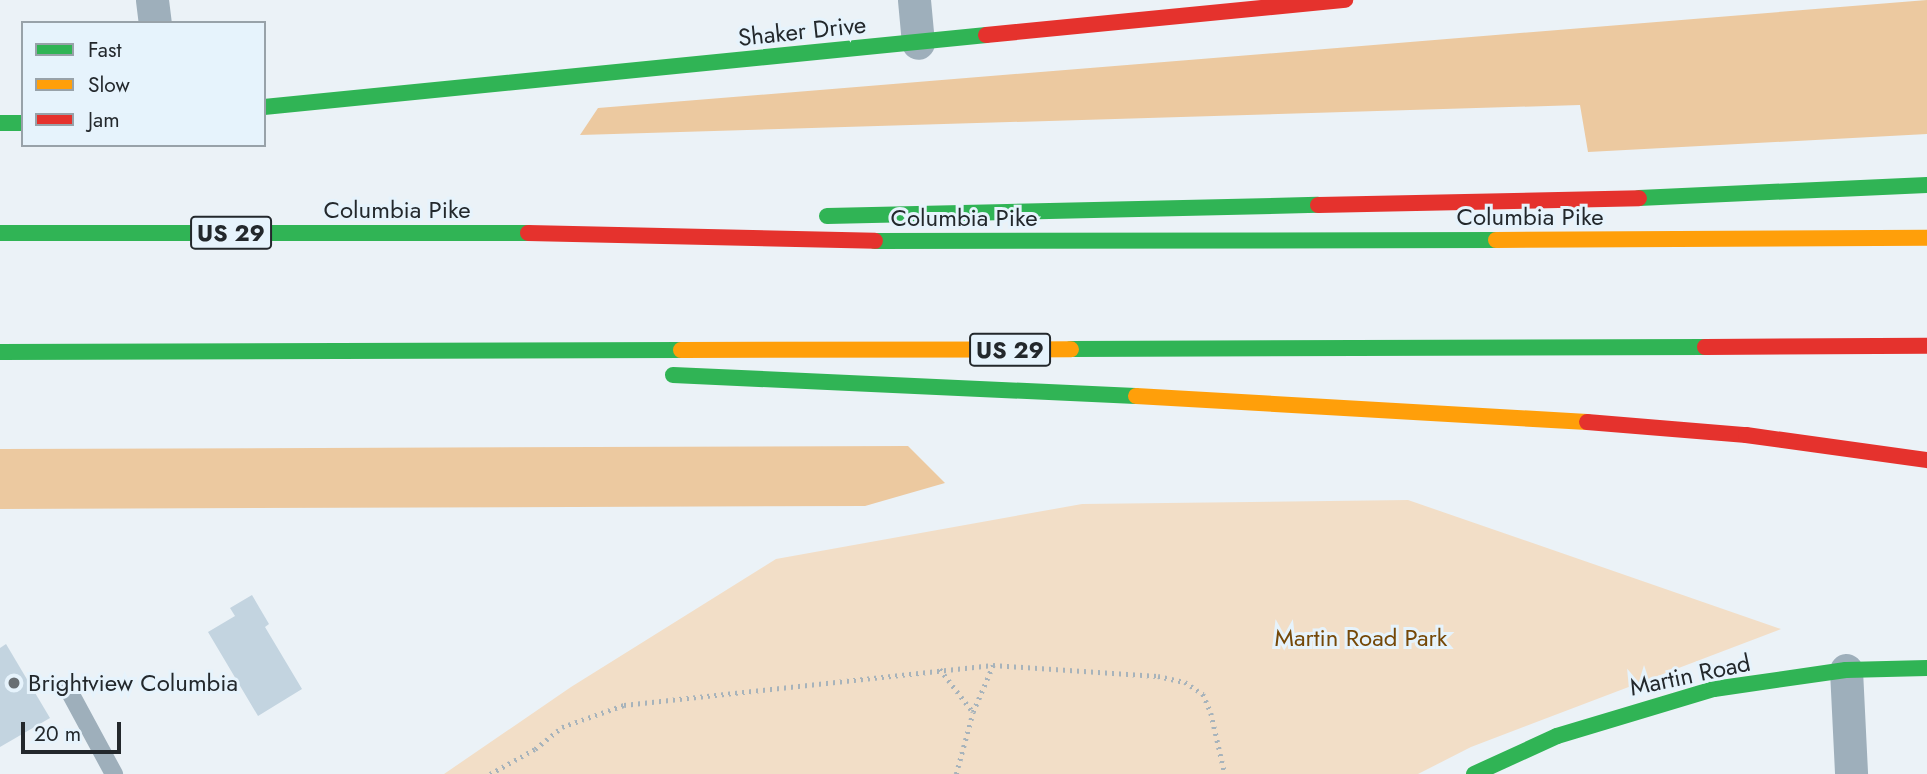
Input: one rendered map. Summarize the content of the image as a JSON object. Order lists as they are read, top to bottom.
{
  "streets": {
    "main road": [
      "Shaker Drive",
      "Columbia Pike",
      "US 29",
      "Martin Road"
    ]
  },
  "parks": ["Martin Road Park"],
  "places": ["Brightview Columbia"],
  "legend": ["Fast", "Slow", "Jam"],
  "scale_bar": "20 m"
}
